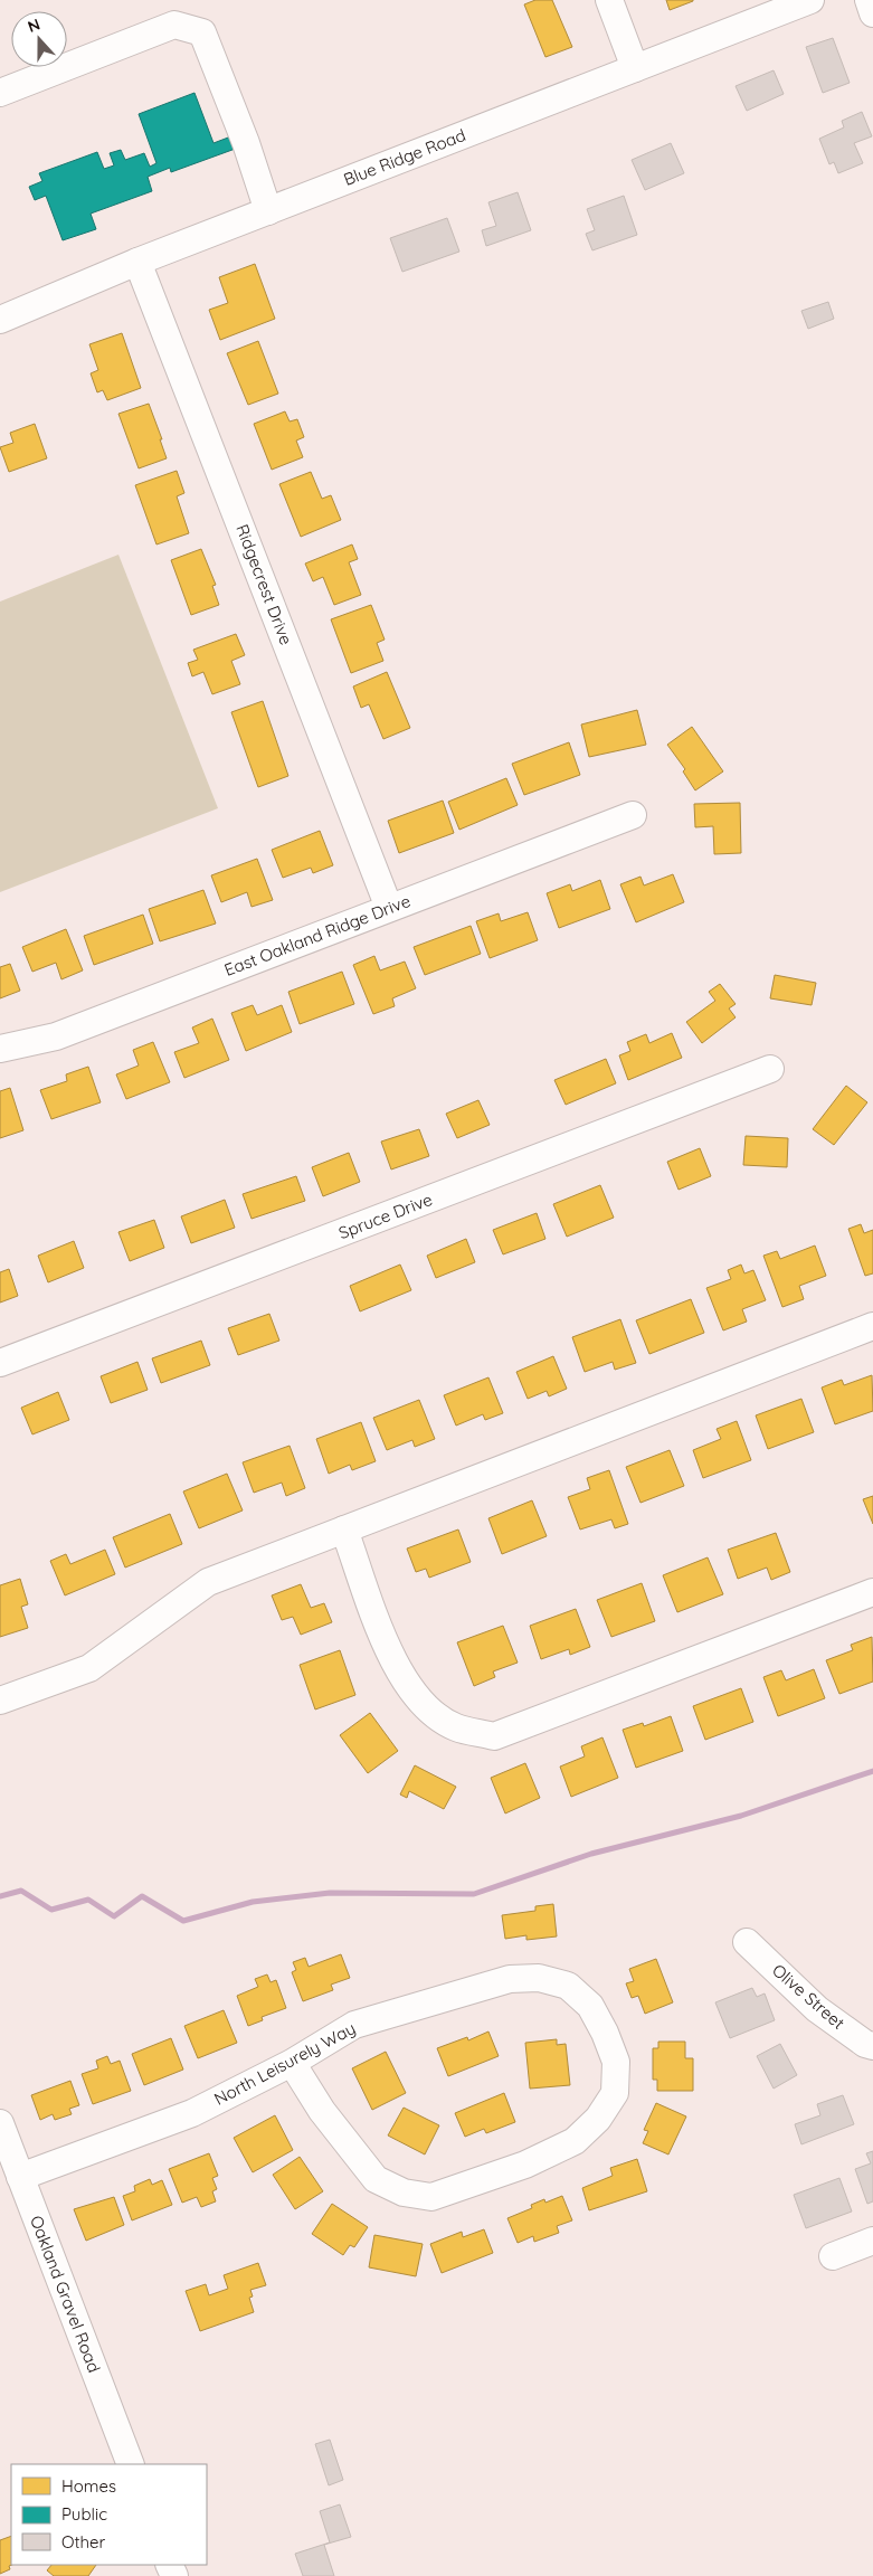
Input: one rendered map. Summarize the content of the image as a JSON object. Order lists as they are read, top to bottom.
{
  "streets": {
    "street": [
      "Blue Ridge Road",
      "Ridgecrest Drive",
      "East Oakland Ridge Drive",
      "Spruce Drive",
      "Olive Street",
      "North Leisurely Way",
      "Oakland Gravel Road"
    ]
  },
  "crossings": [
    ["Blue Ridge Road", "Ridgecrest Drive"],
    ["Ridgecrest Drive", "East Oakland Ridge Drive"],
    ["North Leisurely Way", "Oakland Gravel Road"]
  ],
  "legend": ["Homes", "Public", "Other"],
  "north": "top"
}
